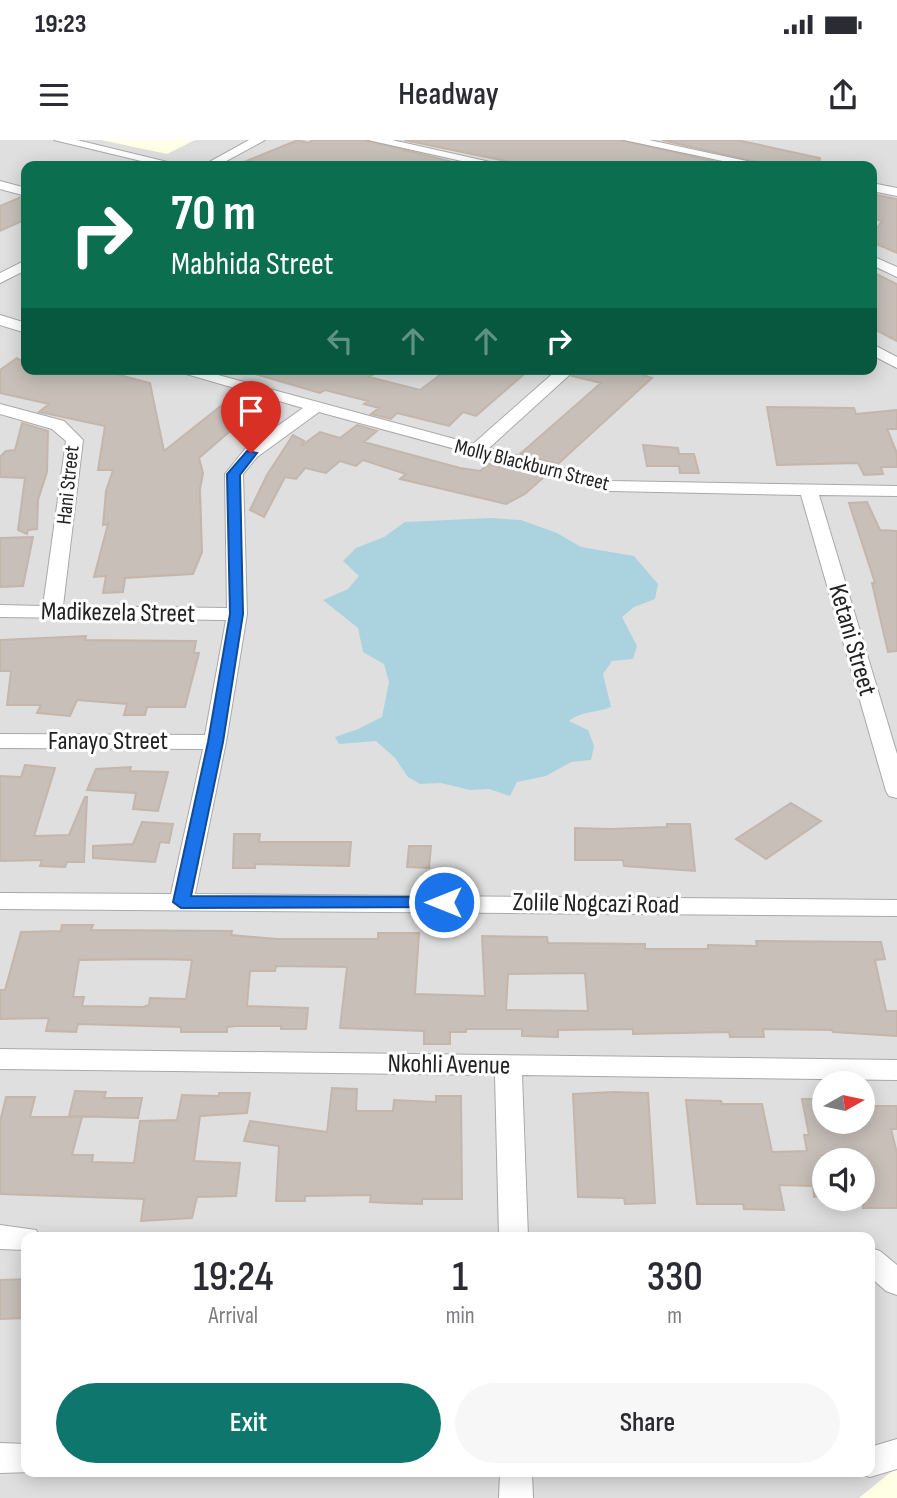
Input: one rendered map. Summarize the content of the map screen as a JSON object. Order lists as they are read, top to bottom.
{
  "streets": {
    "street": [
      "Molly Blackburn Street",
      "Hani Street",
      "Madikezela Street",
      "Ketani Street",
      "Fanayo Street",
      "Zolile Nogcazi Road",
      "Nkohli Avenue"
    ]
  },
  "crossings": [
    ["Molly Blackburn Street", "Ketani Street"],
    ["Hani Street", "Madikezela Street"]
  ],
  "north": "right",
  "page": {
    "status": "19:23",
    "header": "Headway",
    "turn": ["70 m", "Mabhida Street"],
    "eta": [
      "19:24",
      "Arrival",
      "1",
      "min",
      "330",
      "m"
    ],
    "buttons": ["Exit", "Share"]
  }
}
